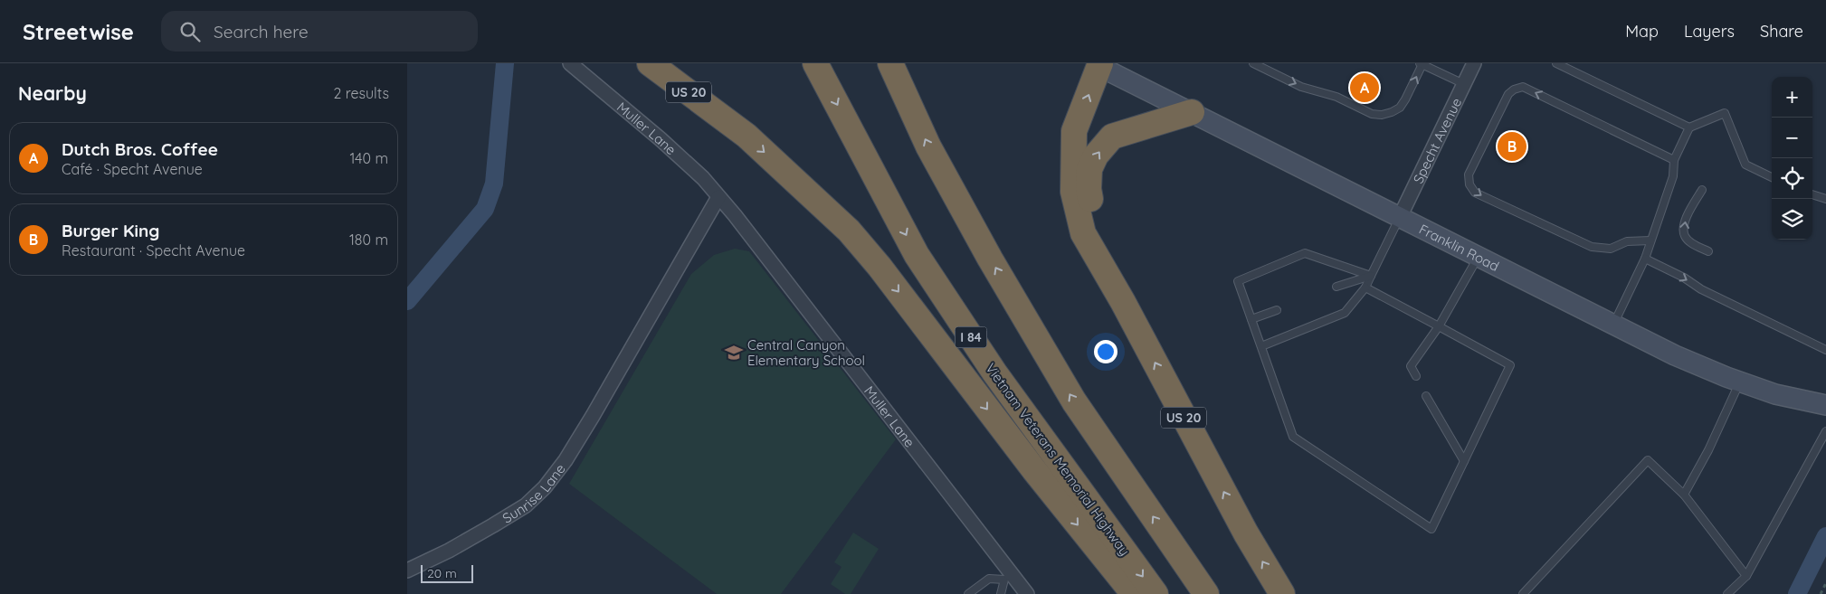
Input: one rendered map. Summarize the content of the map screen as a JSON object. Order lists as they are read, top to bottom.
{
  "streets": {
    "highway": ["US 20", "I 84", "Vietnam Veterans Memorial Highway"],
    "main road": ["Franklin Road"],
    "street": ["Muller Lane", "Specht Avenue", "Sunrise Lane"]
  },
  "crossings": [
    ["US 20", "Franklin Road"],
    ["Muller Lane", "Sunrise Lane"],
    ["Specht Avenue", "Franklin Road"]
  ],
  "places": {
    "school or university": ["Central Canyon Elementary School"]
  },
  "scale_bar": "20 m",
  "page": {
    "header": "Streetwise",
    "search": "Search here",
    "nav": ["Map", "Layers", "Share"],
    "heading": ["Nearby", "2 results"],
    "pins": ["A", "B"],
    "map_buttons": ["+", "−"],
    "list": [
      {
        "mark": "A",
        "name": "Dutch Bros. Coffee",
        "note": "Café · Specht Avenue",
        "value": "140 m"
      },
      {
        "mark": "B",
        "name": "Burger King",
        "note": "Restaurant · Specht Avenue",
        "value": "180 m"
      }
    ],
    "scale": "20 m"
  }
}
